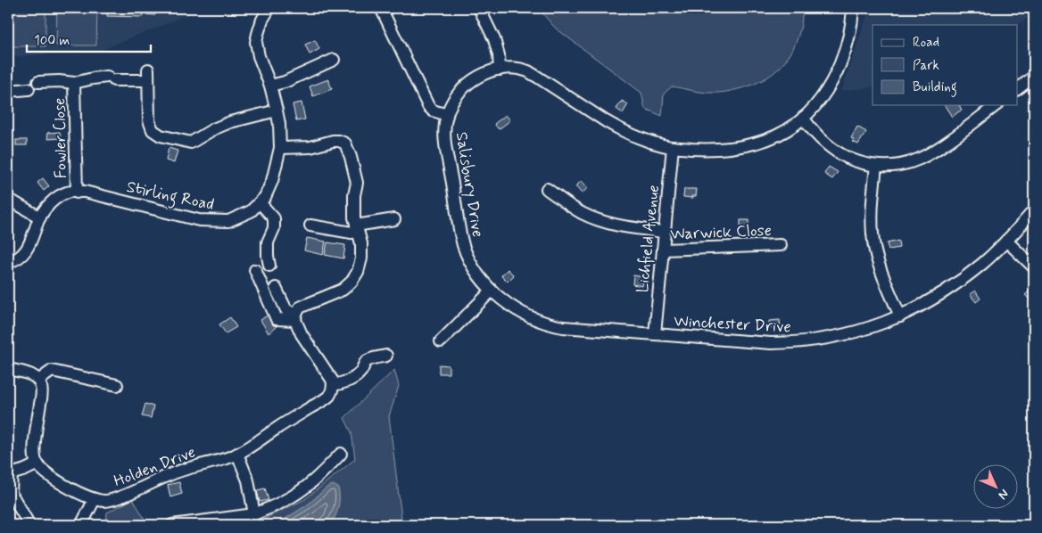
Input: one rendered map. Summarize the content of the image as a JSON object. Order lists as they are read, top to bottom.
{
  "streets": {
    "street": [
      "Fowler Close",
      "Salisbury Drive",
      "Stirling Road",
      "Warwick Close",
      "Lichfield Avenue",
      "Winchester Drive",
      "Holden Drive"
    ]
  },
  "crossings": [
    ["Fowler Close", "Stirling Road"],
    ["Salisbury Drive", "Lichfield Avenue"],
    ["Salisbury Drive", "Winchester Drive"],
    ["Warwick Close", "Lichfield Avenue"],
    ["Lichfield Avenue", "Winchester Drive"]
  ],
  "legend": ["Road", "Park", "Building"],
  "scale_bar": "100 m",
  "north": "bottom right"
}
